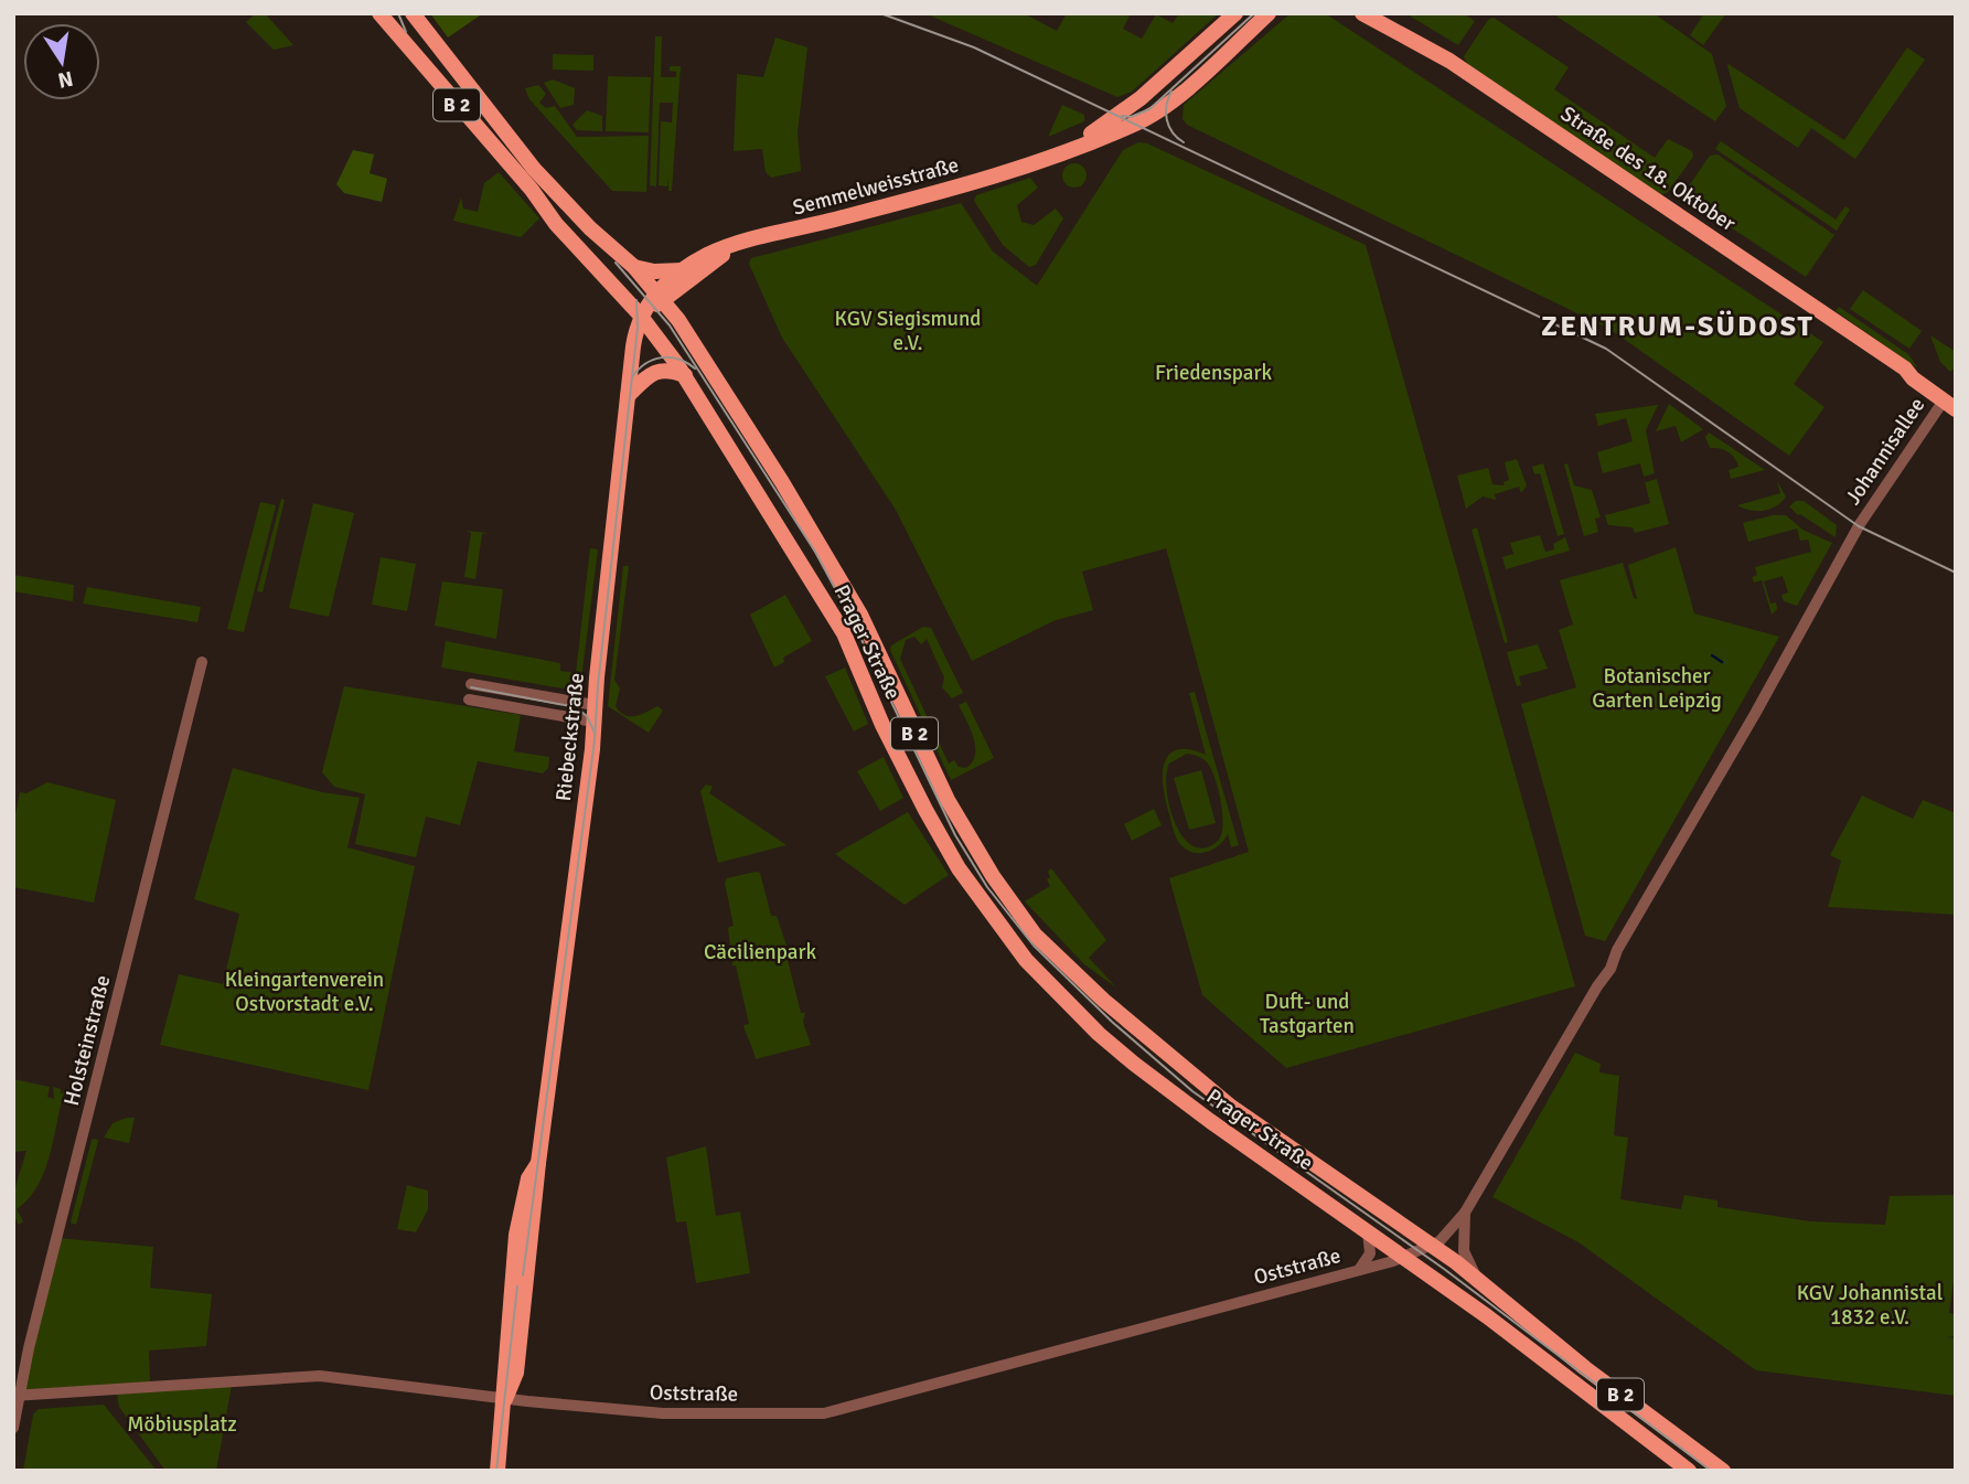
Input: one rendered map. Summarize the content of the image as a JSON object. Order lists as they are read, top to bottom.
{
  "streets": {
    "main road": [
      "B 2",
      "Straße des 18. Oktober",
      "Semmelweisstraße",
      "Prager Straße",
      "Riebeckstraße"
    ],
    "street": ["Johannisallee", "Holsteinstraße", "Oststraße"]
  },
  "crossings": [
    ["B 2", "Prager Straße"],
    ["B 2", "Oststraße"],
    ["Straße des 18. Oktober", "Johannisallee"],
    ["Semmelweisstraße", "Prager Straße"],
    ["Semmelweisstraße", "Riebeckstraße"],
    ["Prager Straße", "Riebeckstraße"],
    ["Prager Straße", "Oststraße"],
    ["Riebeckstraße", "Oststraße"],
    ["Holsteinstraße", "Oststraße"]
  ],
  "districts": ["ZENTRUM-SÜDOST"],
  "parks": [
    "KGV Siegismund e.V.",
    "Friedenspark",
    "Botanischer Garten Leipzig",
    "Cäcilienpark",
    "Kleingartenverein Ostvorstadt e.V.",
    "Duft- und Tastgarten",
    "KGV Johannistal 1832 e.V.",
    "Möbiusplatz"
  ],
  "north": "bottom"
}
